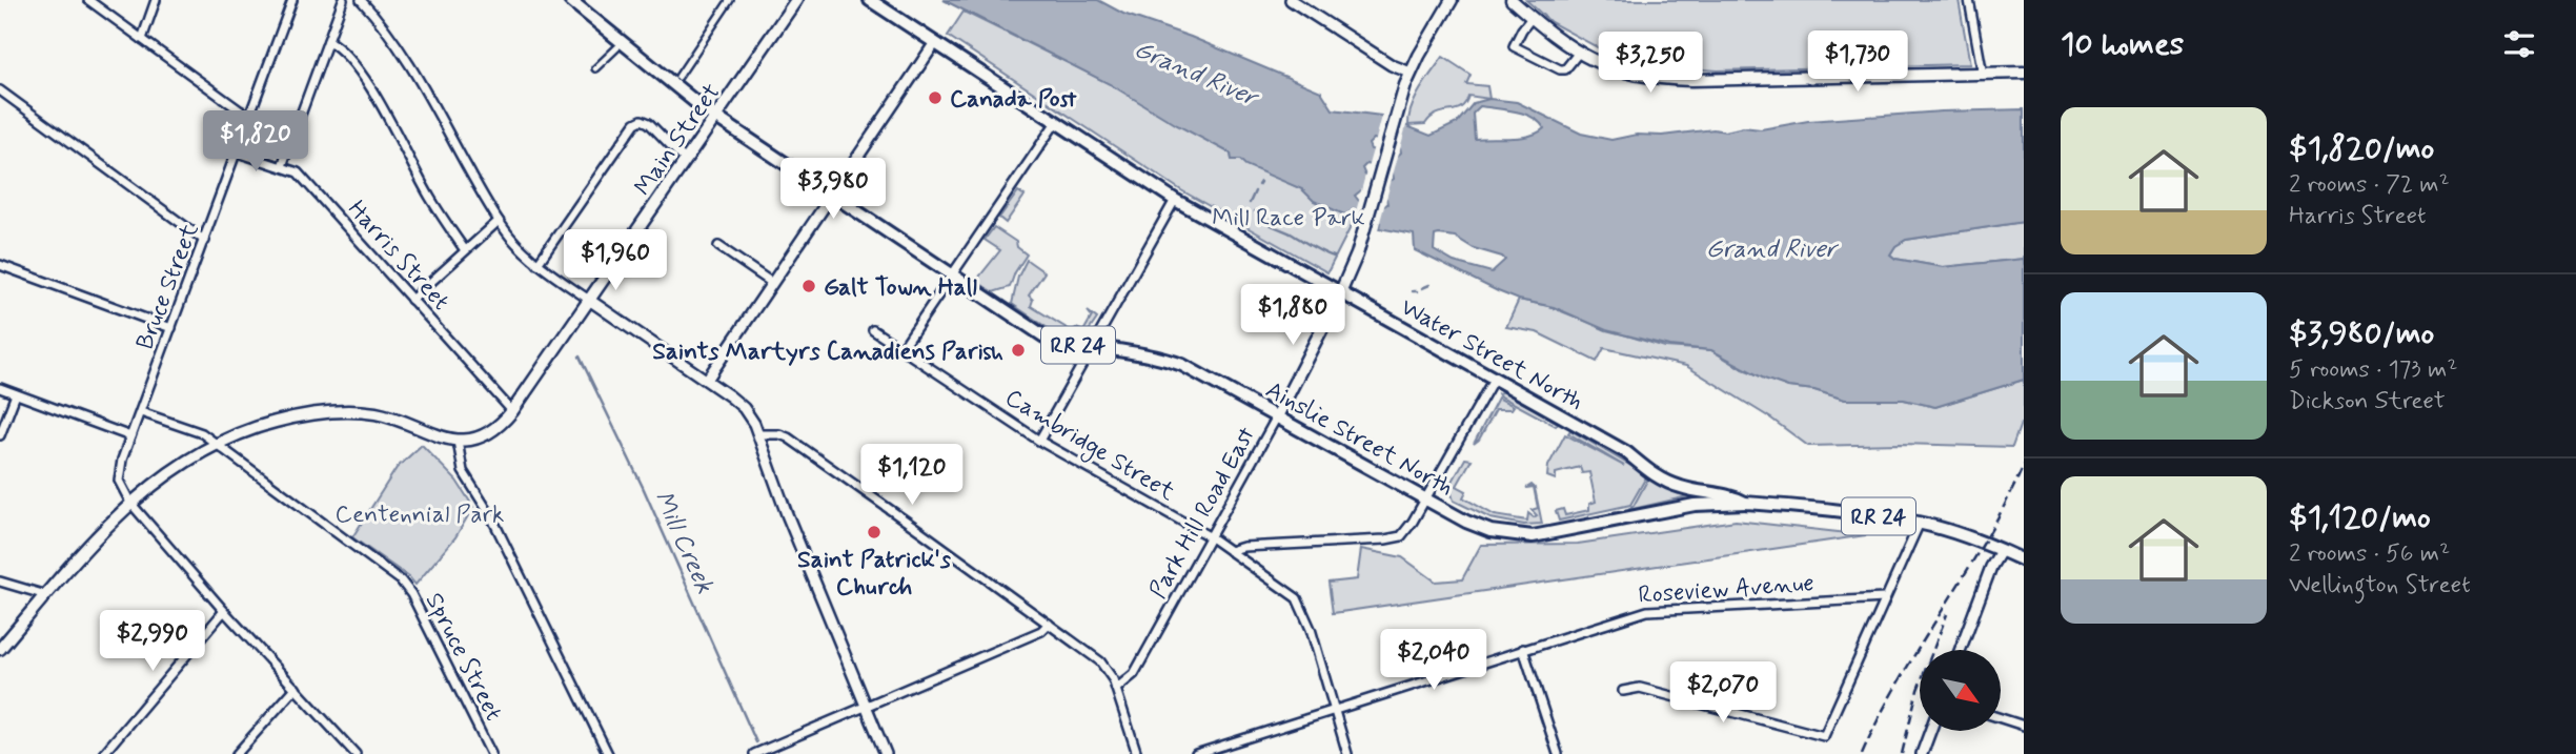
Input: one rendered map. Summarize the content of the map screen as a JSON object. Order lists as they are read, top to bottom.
{
  "streets": {
    "main road": [
      "Main Street",
      "RR 24",
      "Water Street North",
      "Ainslie Street North",
      "Park Hill Road East"
    ],
    "street": [
      "Harris Street",
      "Bruce Street",
      "Cambridge Street",
      "Roseview Avenue",
      "Spruce Street"
    ]
  },
  "crossings": [
    ["Main Street", "Harris Street"],
    ["Main Street", "RR 24"],
    ["Main Street", "Ainslie Street North"],
    ["Harris Street", "Bruce Street"],
    ["Bruce Street", "Spruce Street"],
    ["RR 24", "Ainslie Street North"],
    ["Water Street North", "Ainslie Street North"],
    ["Water Street North", "Park Hill Road East"],
    ["Ainslie Street North", "Park Hill Road East"],
    ["Cambridge Street", "Park Hill Road East"],
    ["Cambridge Street", "Roseview Avenue"]
  ],
  "water": ["Grand River", "Mill Creek"],
  "parks": ["Mill Race Park", "Centennial Park"],
  "places": [
    "Canada Post",
    "Galt Town Hall",
    "Saints Martyrs Canadiens Parish",
    "Saint Patrick's Church"
  ],
  "north": "bottom right",
  "page": {
    "heading": "10 homes",
    "price": [
      "$1,730",
      "$3,250",
      "$1,820",
      "$3,980",
      "$1,960",
      "$1,880",
      "$1,120",
      "$2,990",
      "$2,040",
      "$2,070"
    ],
    "list": [
      {
        "name": "$1,820/mo",
        "note": "2 rooms · 72 m² · Harris Street"
      },
      {
        "name": "$3,980/mo",
        "note": "5 rooms · 173 m² · Dickson Street"
      },
      {
        "name": "$1,120/mo",
        "note": "2 rooms · 56 m² · Wellington Street"
      }
    ]
  }
}
